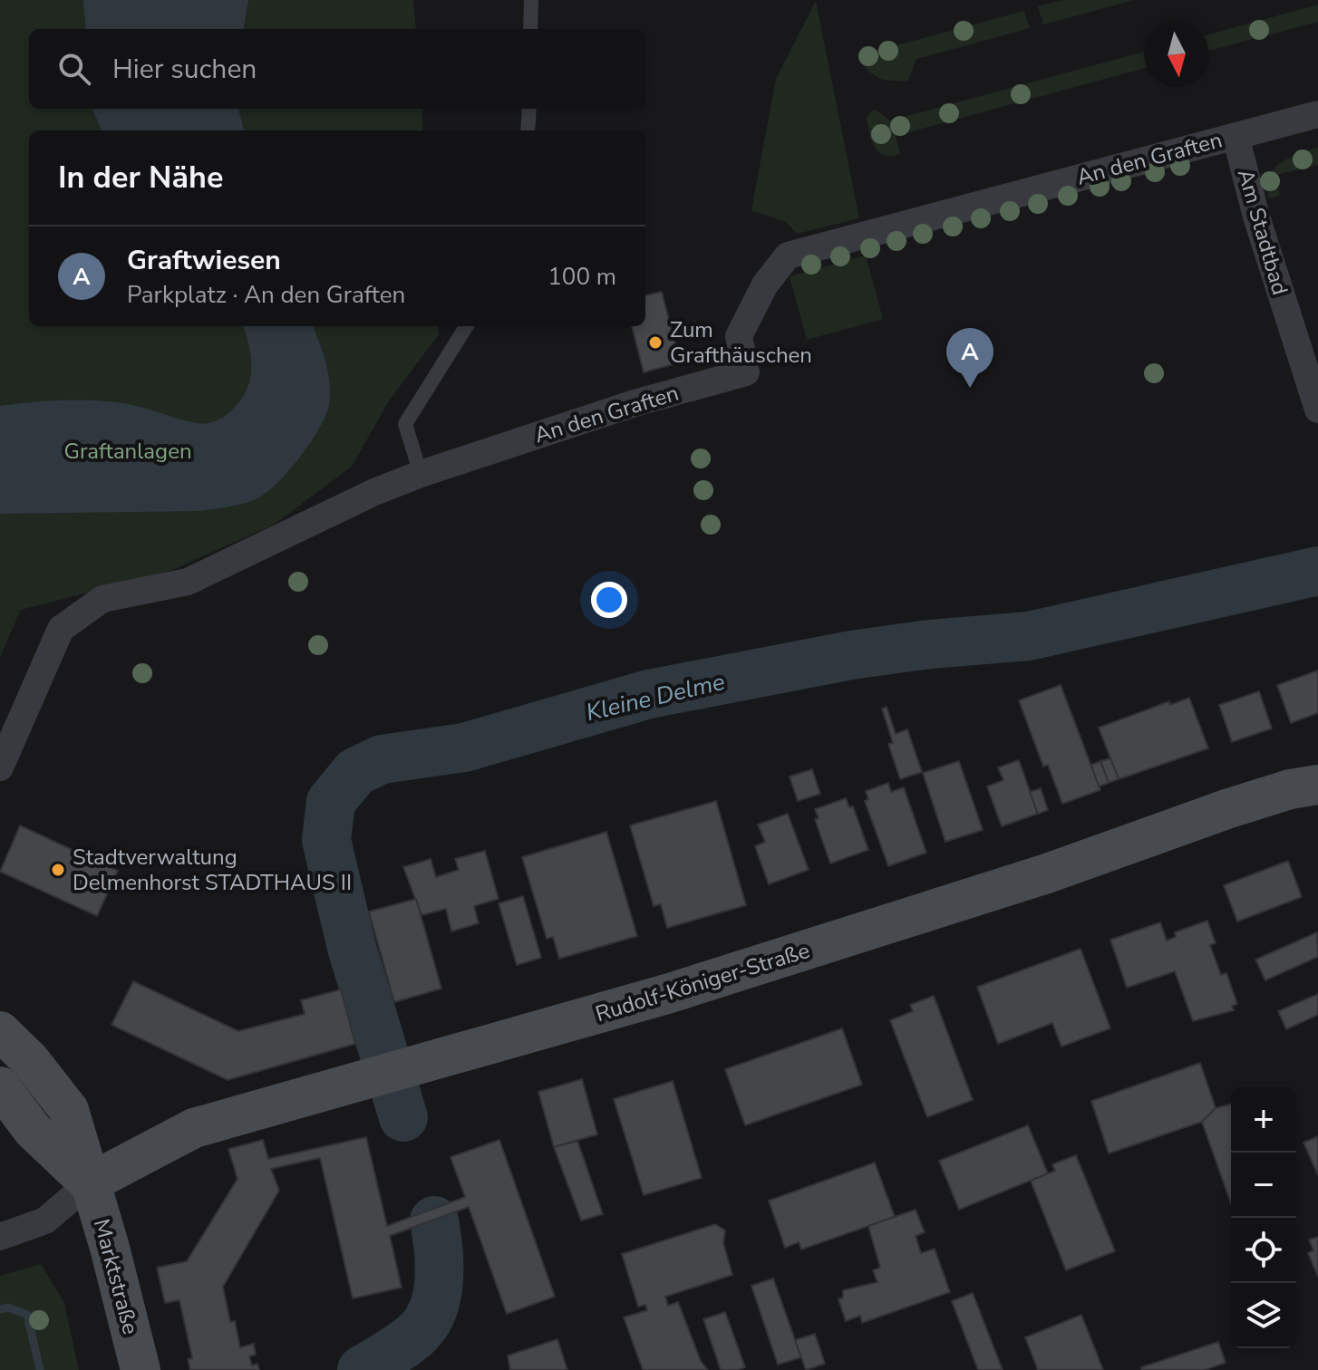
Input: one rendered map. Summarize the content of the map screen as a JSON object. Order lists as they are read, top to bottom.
{
  "streets": {
    "main road": ["Rudolf-Königer-Straße", "Marktstraße"],
    "street": ["An den Graften", "Am Stadtbad"]
  },
  "crossings": [
    ["An den Graften", "Am Stadtbad"],
    ["Rudolf-Königer-Straße", "Marktstraße"]
  ],
  "water": ["Kleine Delme"],
  "parks": ["Graftanlagen"],
  "places": ["Zum Grafthäuschen", "Stadtverwaltung Delmenhorst STADTHAUS II"],
  "north": "bottom",
  "page": {
    "search": "Hier suchen",
    "heading": "In der Nähe",
    "list": [
      {
        "mark": "A",
        "name": "Graftwiesen",
        "note": "Parkplatz · An den Graften",
        "value": "100 m"
      }
    ],
    "pins": "A",
    "map_buttons": ["+", "−"]
  }
}
